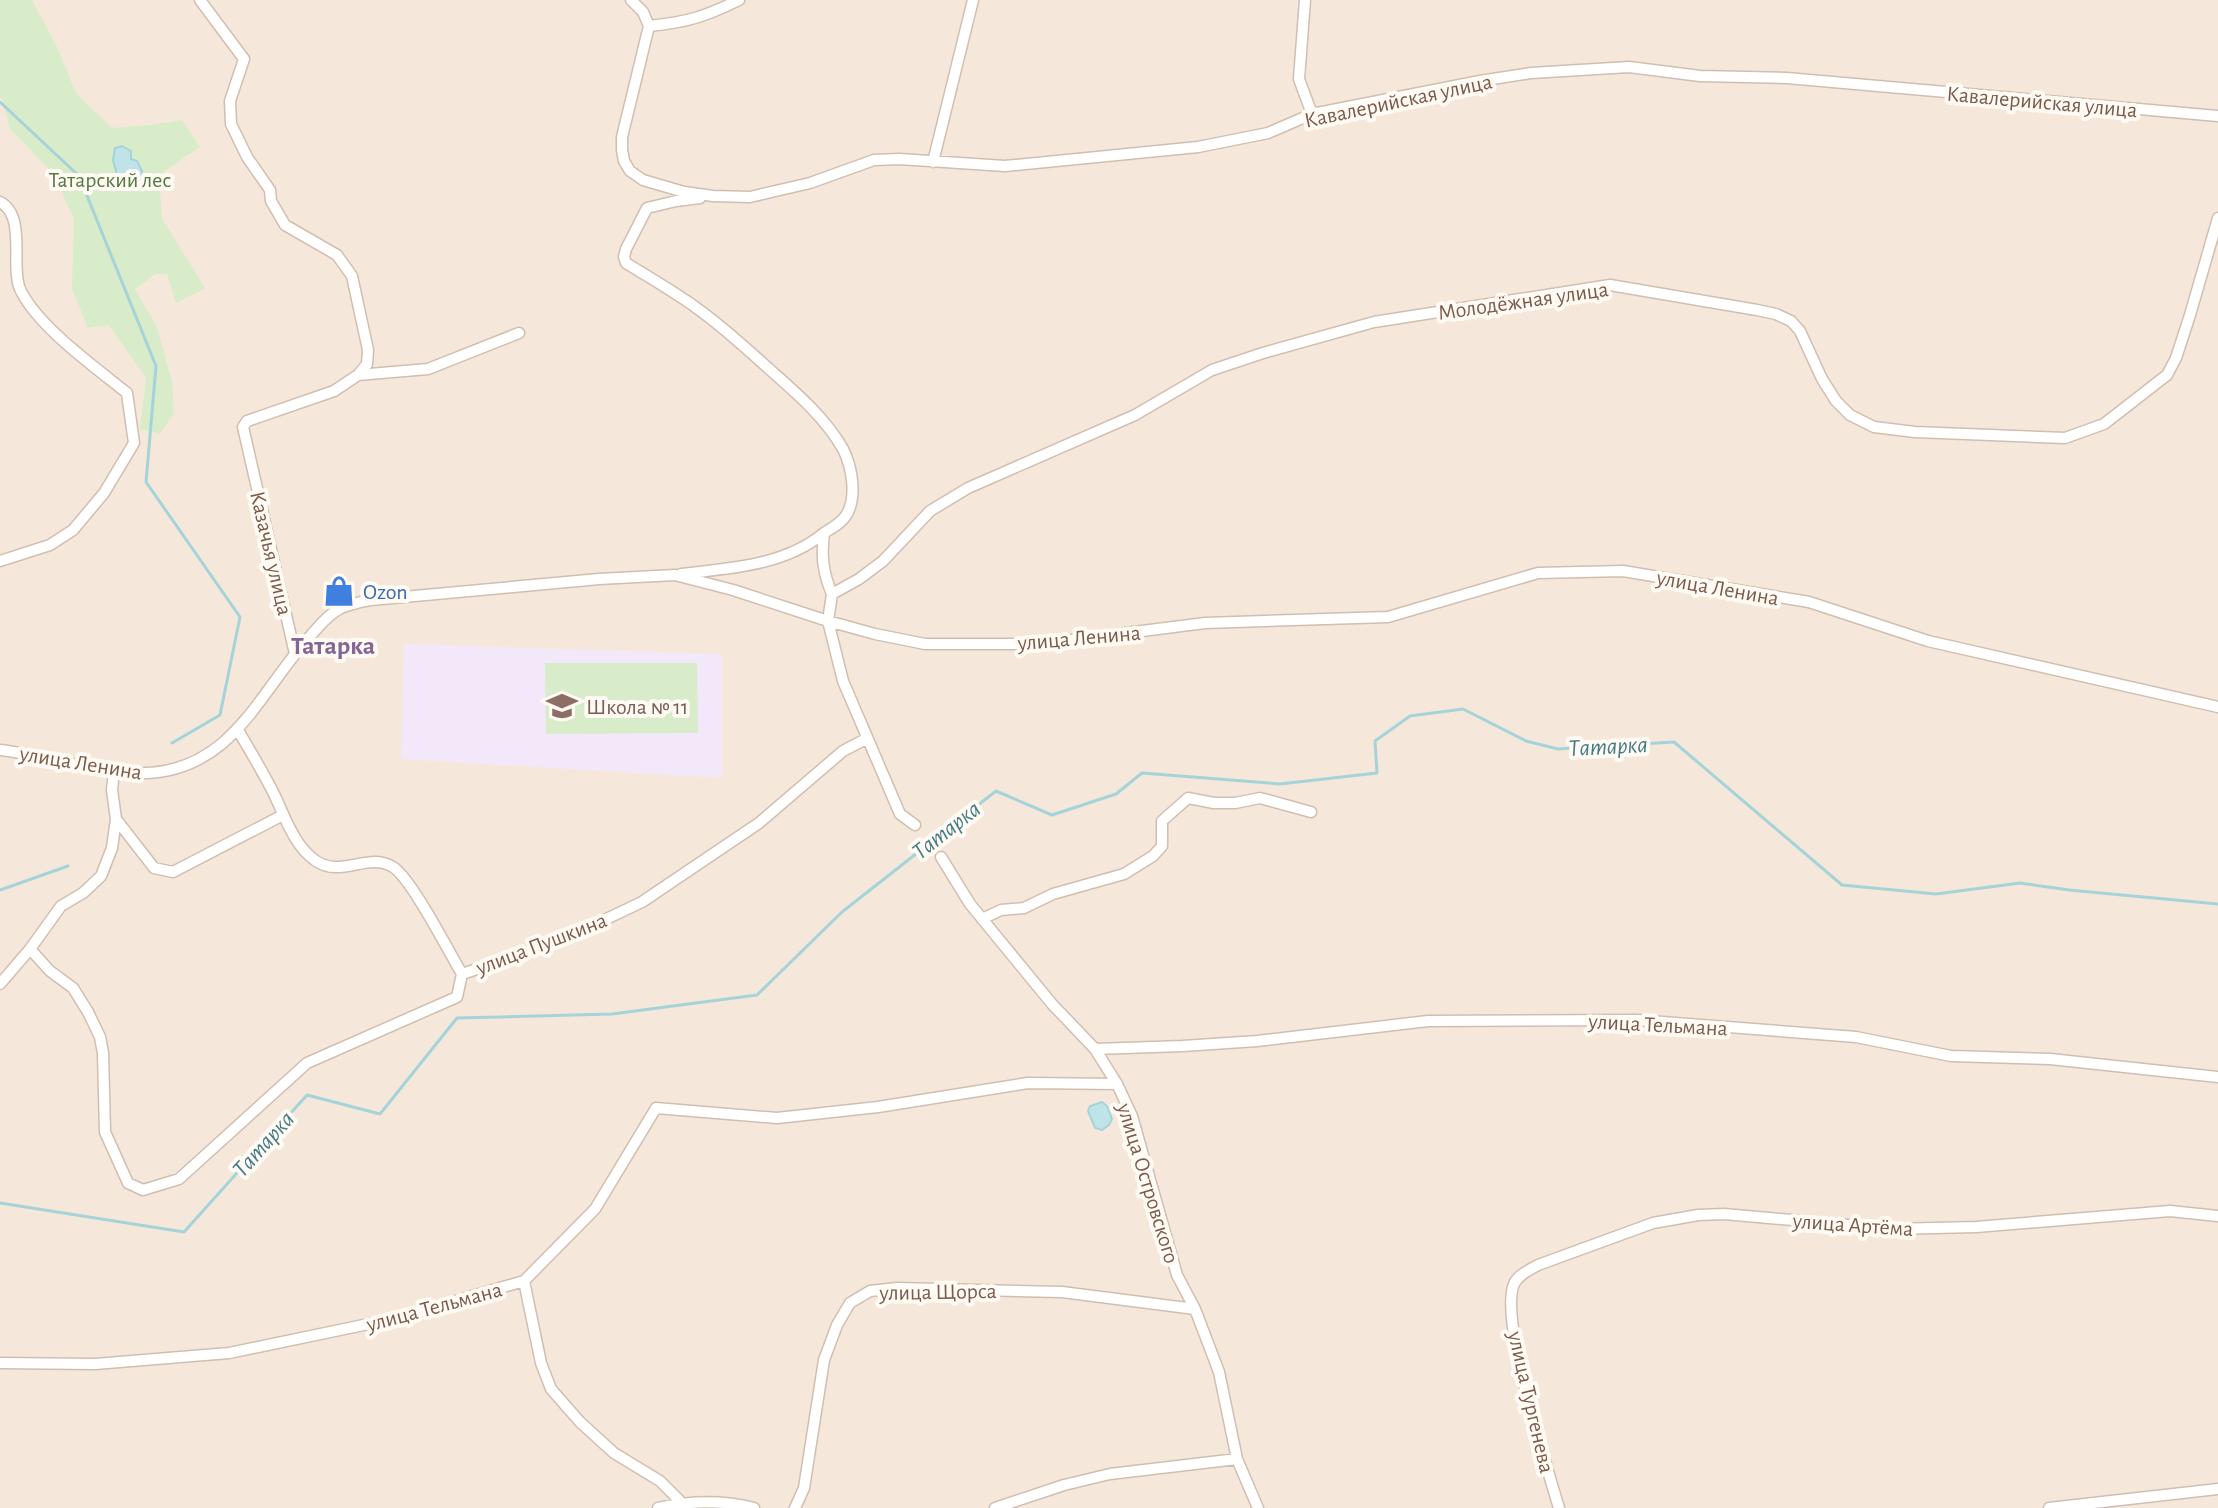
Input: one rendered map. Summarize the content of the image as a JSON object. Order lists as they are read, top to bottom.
{
  "streets": {
    "street": [
      "Кавалерийская улица",
      "Молодёжная улица",
      "Казачья улица",
      "улица Ленина",
      "улица Пушкина",
      "улица Тельмана",
      "улица Островского",
      "улица Артёма",
      "улица Щорса",
      "улица Тургенева"
    ]
  },
  "crossings": [
    ["Казачья улица", "улица Ленина"],
    ["улица Тельмана", "улица Островского"],
    ["улица Островского", "улица Щорса"],
    ["улица Артёма", "улица Тургенева"]
  ],
  "districts": ["Татарка"],
  "water": ["Татарка"],
  "parks": ["Татарский лес"],
  "places": {
    "shop": ["Ozon"],
    "school or university": ["Школа № 11"]
  }
}
